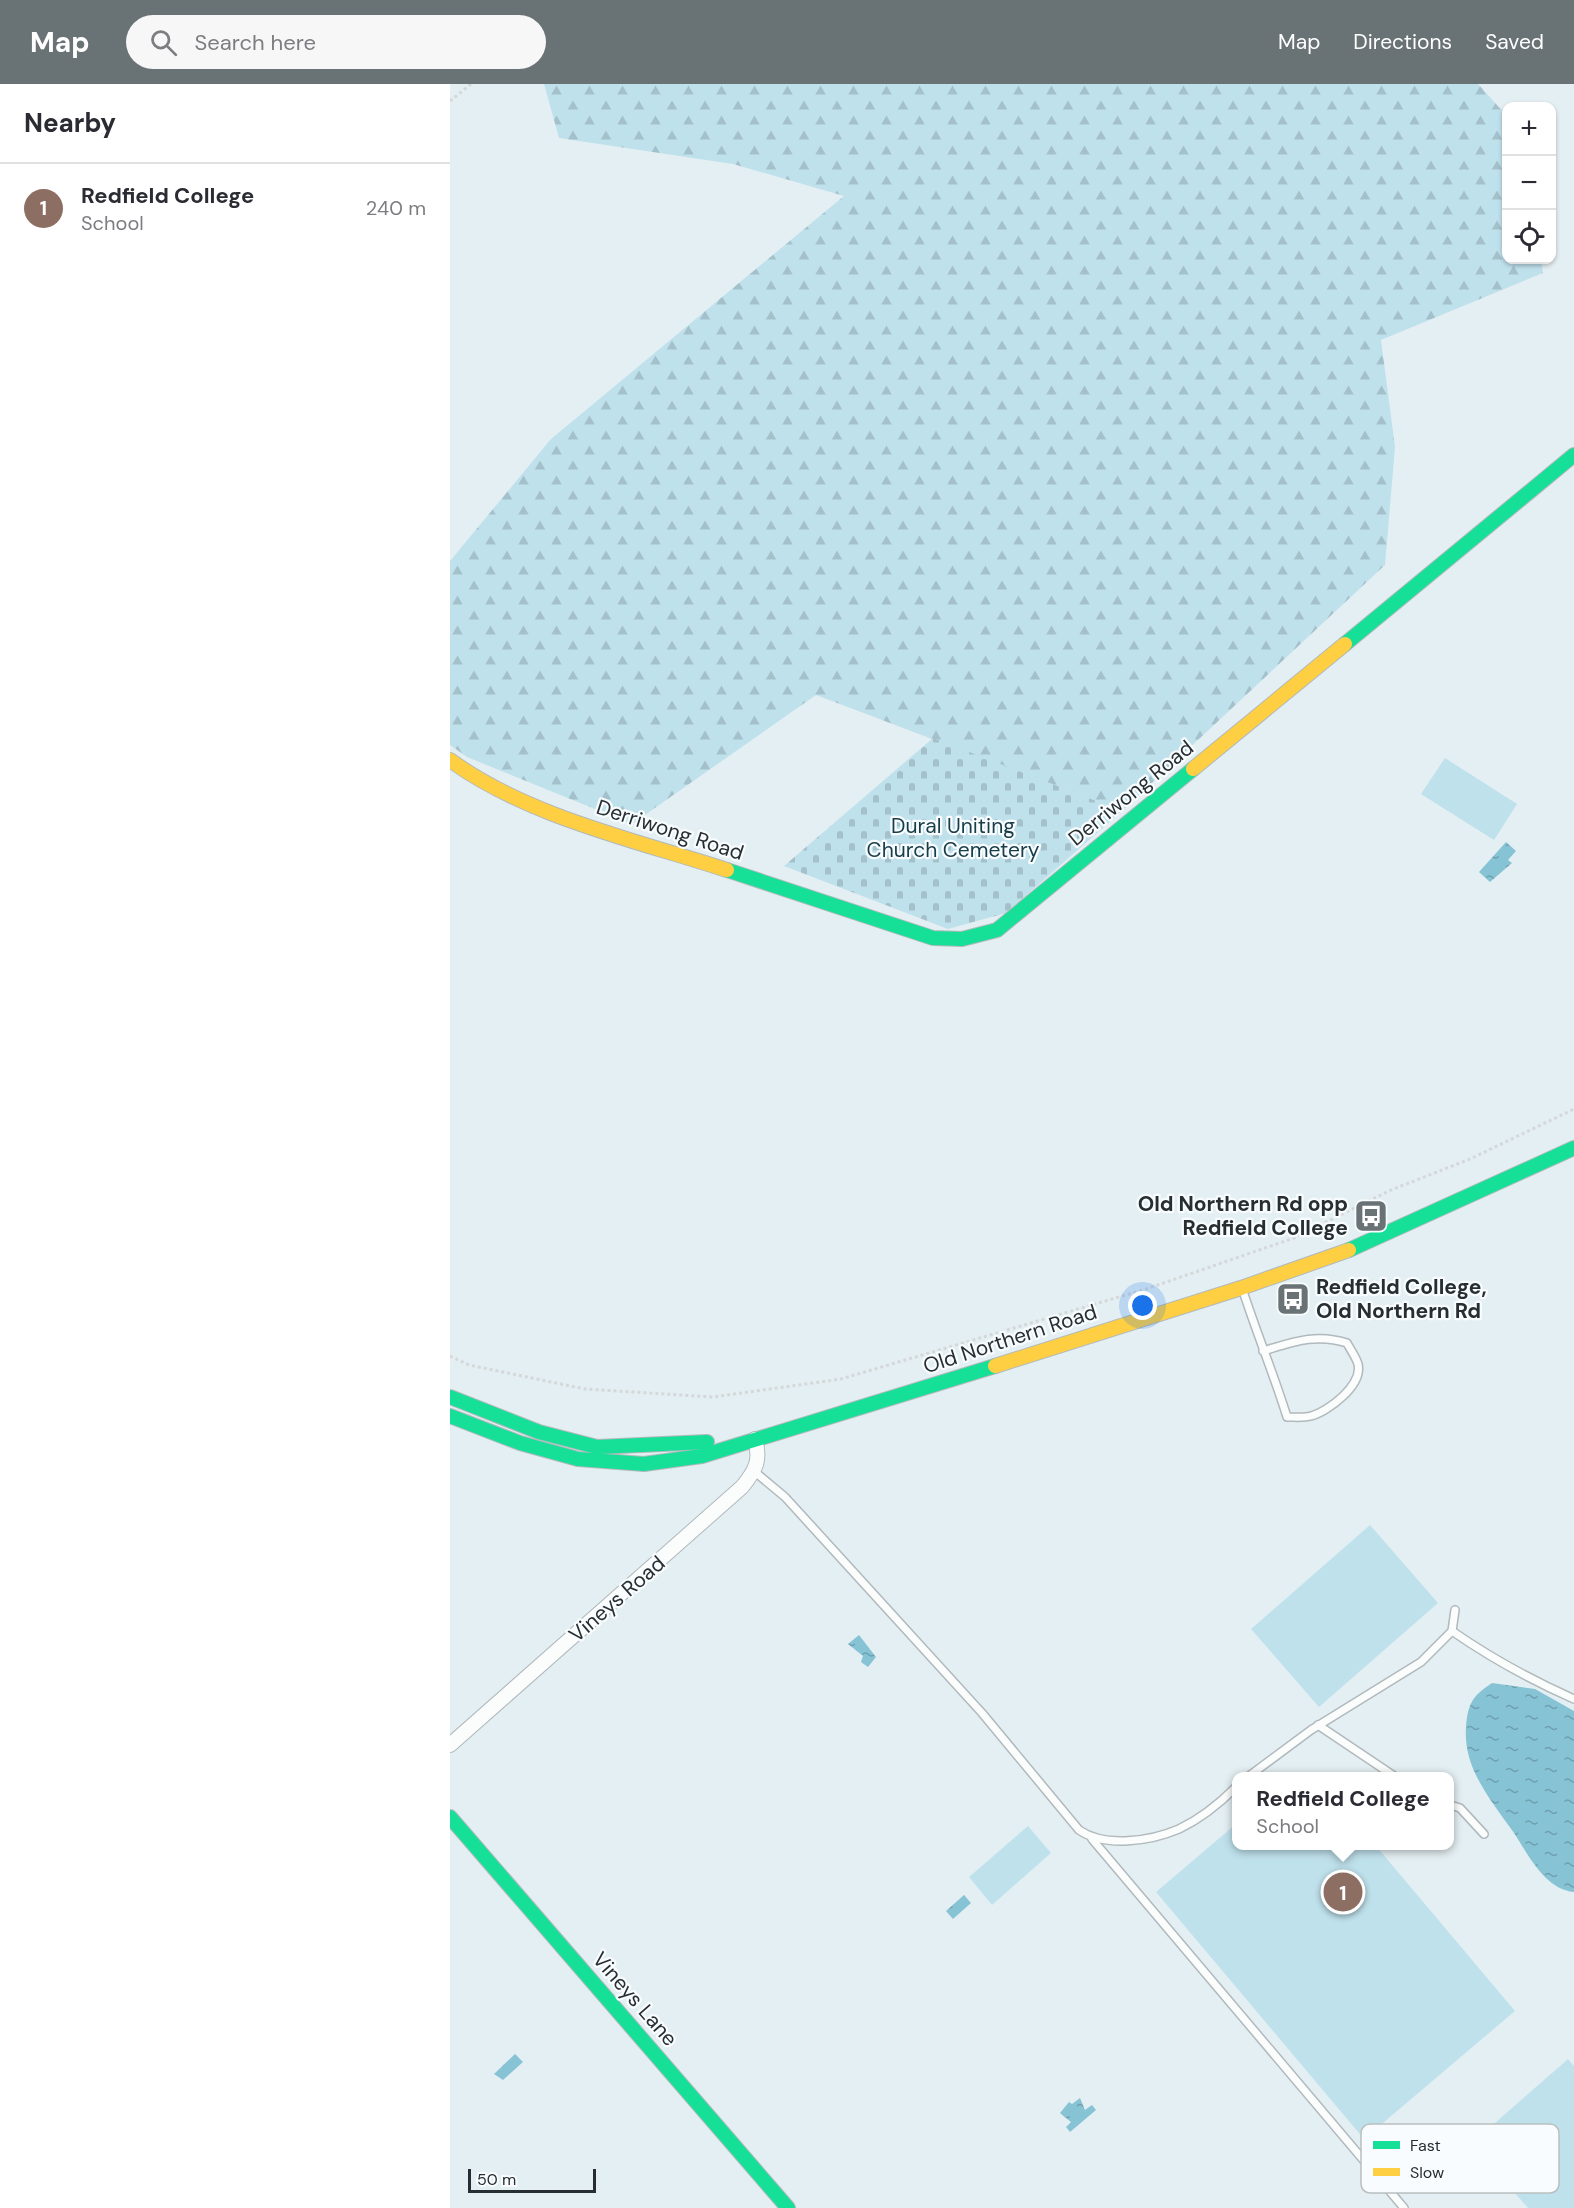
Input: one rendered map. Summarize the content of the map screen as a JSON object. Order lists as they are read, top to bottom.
{
  "streets": {
    "street": [
      "Derriwong Road",
      "Old Northern Road",
      "Vineys Road",
      "Vineys Lane"
    ]
  },
  "parks": ["Dural Uniting Church Cemetery"],
  "places": {
    "bus stop": ["Old Northern Rd opp Redfield College", "Redfield College, Old Northern Rd"]
  },
  "legend": ["Fast", "Slow"],
  "scale_bar": "50 m",
  "page": {
    "header": "Map",
    "search": "Search here",
    "nav": ["Map", "Directions", "Saved"],
    "heading": "Nearby",
    "map_buttons": ["+", "−"],
    "list": [
      {
        "mark": "1",
        "name": "Redfield College",
        "note": "School",
        "value": "240 m"
      }
    ],
    "popup": ["Redfield College", "School"],
    "pins": "1",
    "scale": "50 m"
  }
}
